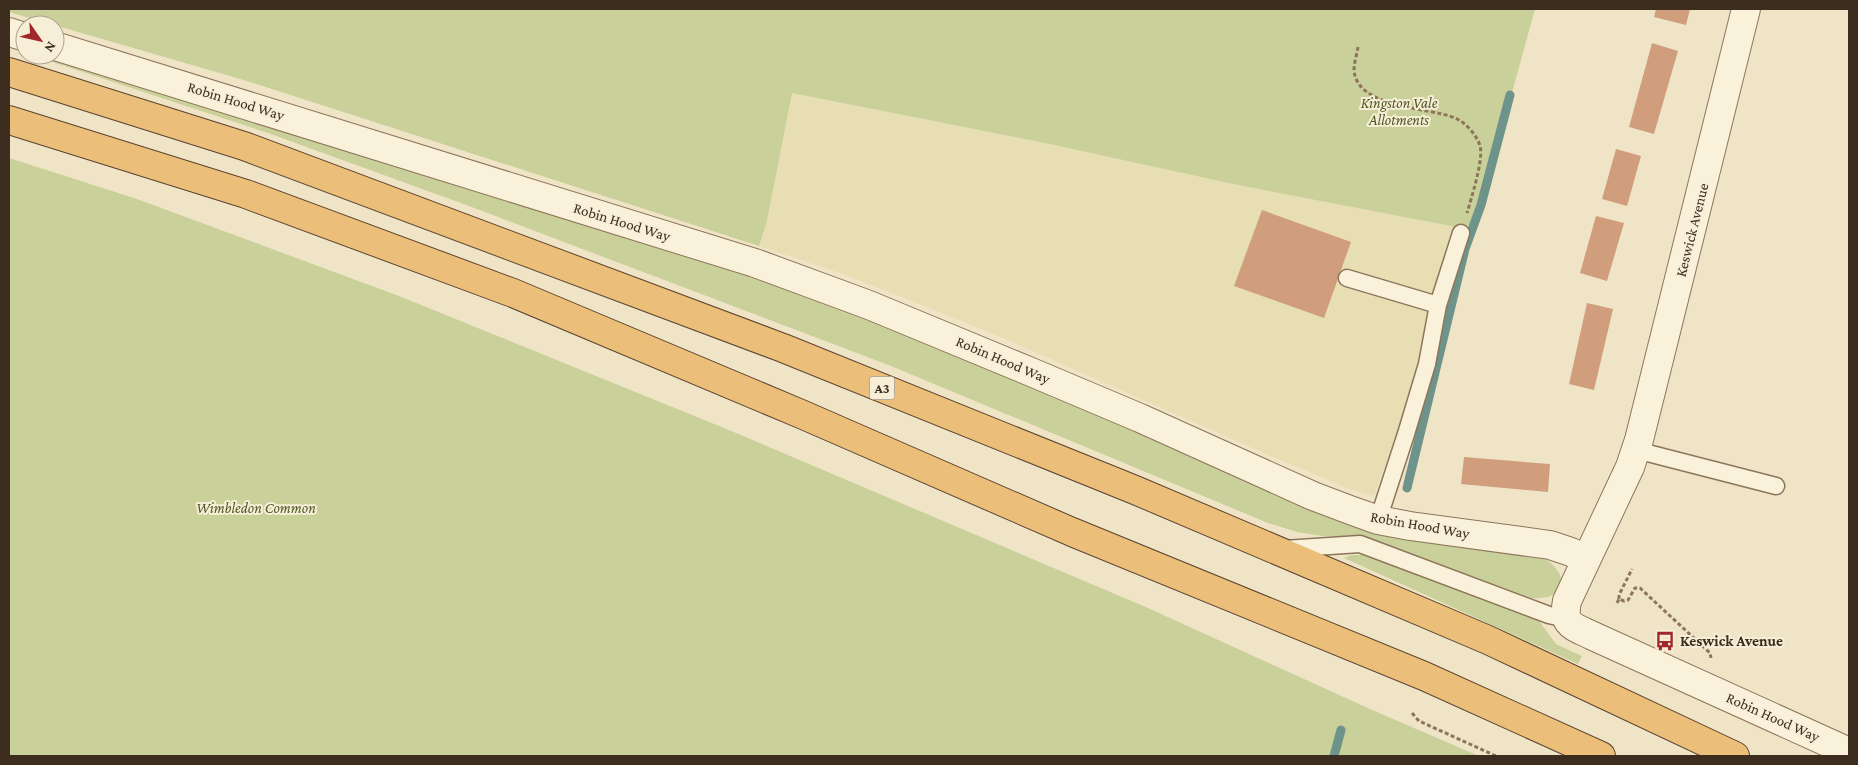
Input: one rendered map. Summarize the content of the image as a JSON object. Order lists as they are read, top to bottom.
{
  "streets": {
    "highway": ["A3"],
    "street": ["Robin Hood Way", "Keswick Avenue"]
  },
  "crossings": [
    ["Robin Hood Way", "Keswick Avenue"]
  ],
  "parks": ["Kingston Vale Allotments", "Wimbledon Common"],
  "places": {
    "bus stop": ["Keswick Avenue"]
  },
  "north": "bottom right"
}
